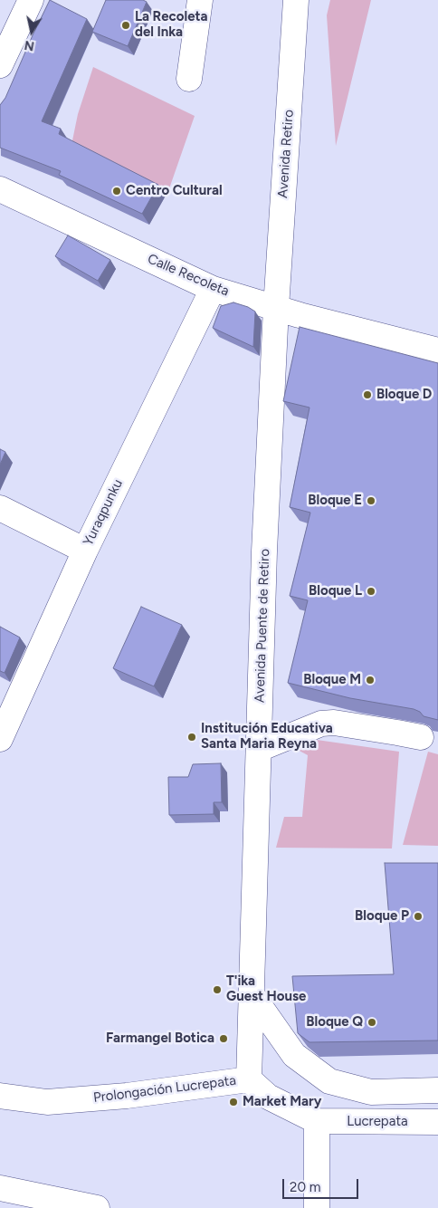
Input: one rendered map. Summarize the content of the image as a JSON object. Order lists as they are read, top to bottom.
{
  "streets": {
    "street": [
      "Avenida Retiro",
      "Calle Recoleta",
      "Yuraqpunku",
      "Avenida Puente de Retiro",
      "Prolongación Lucrepata",
      "Lucrepata"
    ]
  },
  "crossings": [
    ["Avenida Retiro", "Calle Recoleta"],
    ["Avenida Retiro", "Avenida Puente de Retiro"],
    ["Calle Recoleta", "Yuraqpunku"],
    ["Calle Recoleta", "Avenida Puente de Retiro"],
    ["Avenida Puente de Retiro", "Prolongación Lucrepata"],
    ["Prolongación Lucrepata", "Lucrepata"]
  ],
  "places": [
    "La Recoleta del Inka",
    "Centro Cultural",
    "Bloque D",
    "Bloque E",
    "Bloque L",
    "Bloque M",
    "Institución Educativa Santa Maria Reyna",
    "Bloque P",
    "T'ika Guest House",
    "Bloque Q",
    "Farmangel Botica",
    "Market Mary"
  ],
  "scale_bar": "20 m",
  "north": "bottom"
}
